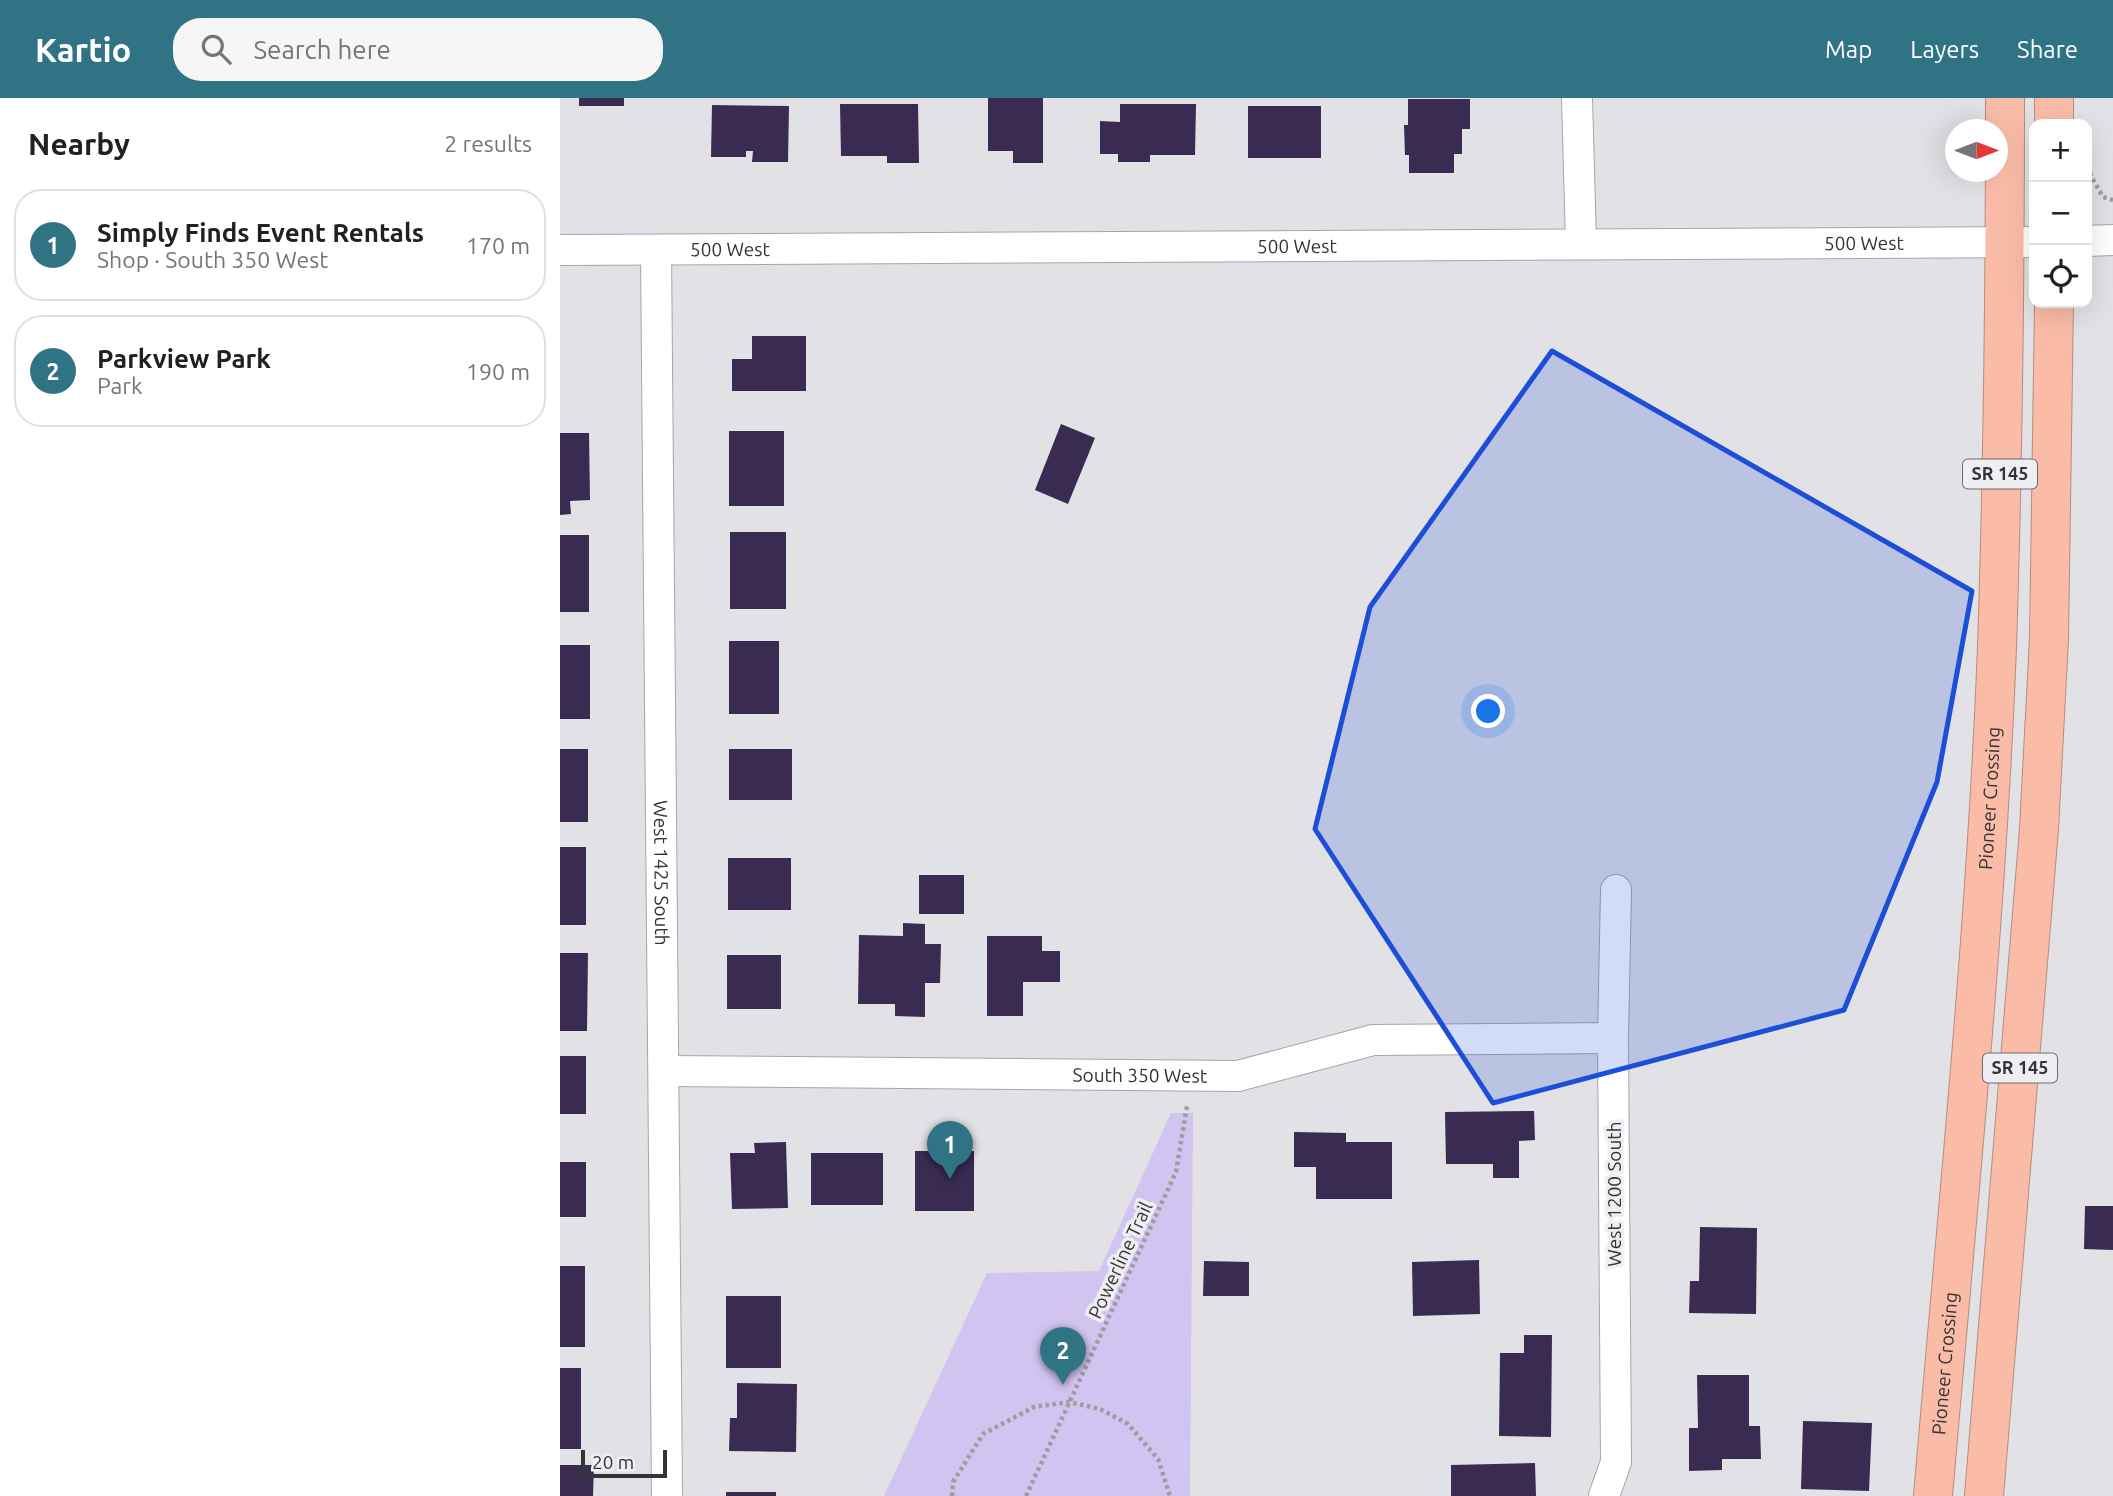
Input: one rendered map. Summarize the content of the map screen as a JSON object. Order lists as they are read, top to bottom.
{
  "streets": {
    "highway": ["SR 145", "Pioneer Crossing"],
    "street": [
      "500 West",
      "West 1425 South",
      "South 350 West",
      "West 1200 South"
    ],
    "path": ["Powerline Trail"]
  },
  "crossings": [
    ["500 West", "Pioneer Crossing"],
    ["500 West", "West 1425 South"],
    ["West 1425 South", "South 350 West"],
    ["South 350 West", "West 1200 South"]
  ],
  "scale_bar": "20 m",
  "north": "right",
  "page": {
    "header": "Kartio",
    "search": "Search here",
    "nav": ["Map", "Layers", "Share"],
    "heading": ["Nearby", "2 results"],
    "map_buttons": ["+", "−"],
    "list": [
      {
        "mark": "1",
        "name": "Simply Finds Event Rentals",
        "note": "Shop · South 350 West",
        "value": "170 m"
      },
      {
        "mark": "2",
        "name": "Parkview Park",
        "note": "Park",
        "value": "190 m"
      }
    ],
    "pins": ["1", "2"],
    "scale": "20 m"
  }
}
